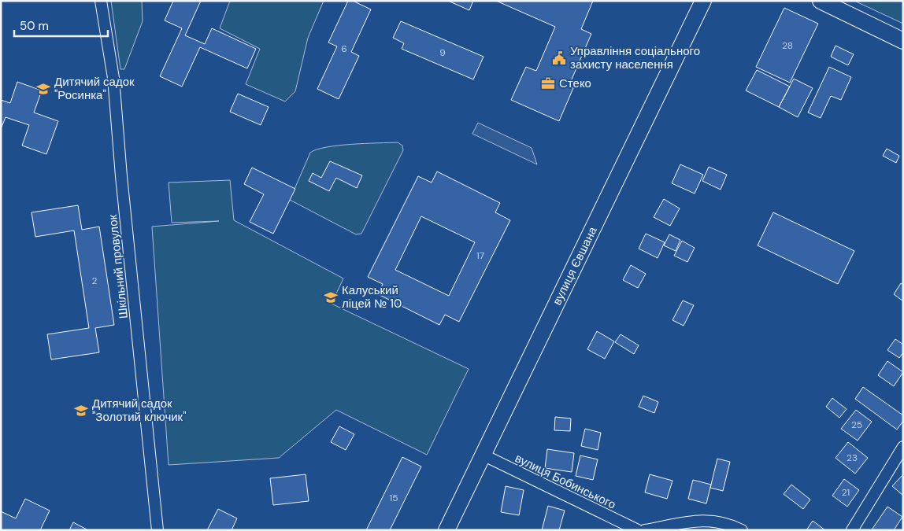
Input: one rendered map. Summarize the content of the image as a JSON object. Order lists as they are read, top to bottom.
{
  "streets": {
    "main road": ["вулиця Євшана"],
    "street": ["Шкільний провулок", "вулиця Бобинського"]
  },
  "crossings": [
    ["вулиця Євшана", "вулиця Бобинського"]
  ],
  "places": {
    "public building": ["Управління соціального захисту населення"],
    "office": ["Стеко"],
    "school or university": ["Дитячий садок \"Росинка\"", "Калуський ліцей № 10", "Дитячий садок \"Золотий ключик\""]
  },
  "house_numbers": [
    "28",
    "6",
    "9",
    "17",
    "2",
    "25",
    "23",
    "21",
    "15"
  ],
  "scale_bar": "50 m"
}
